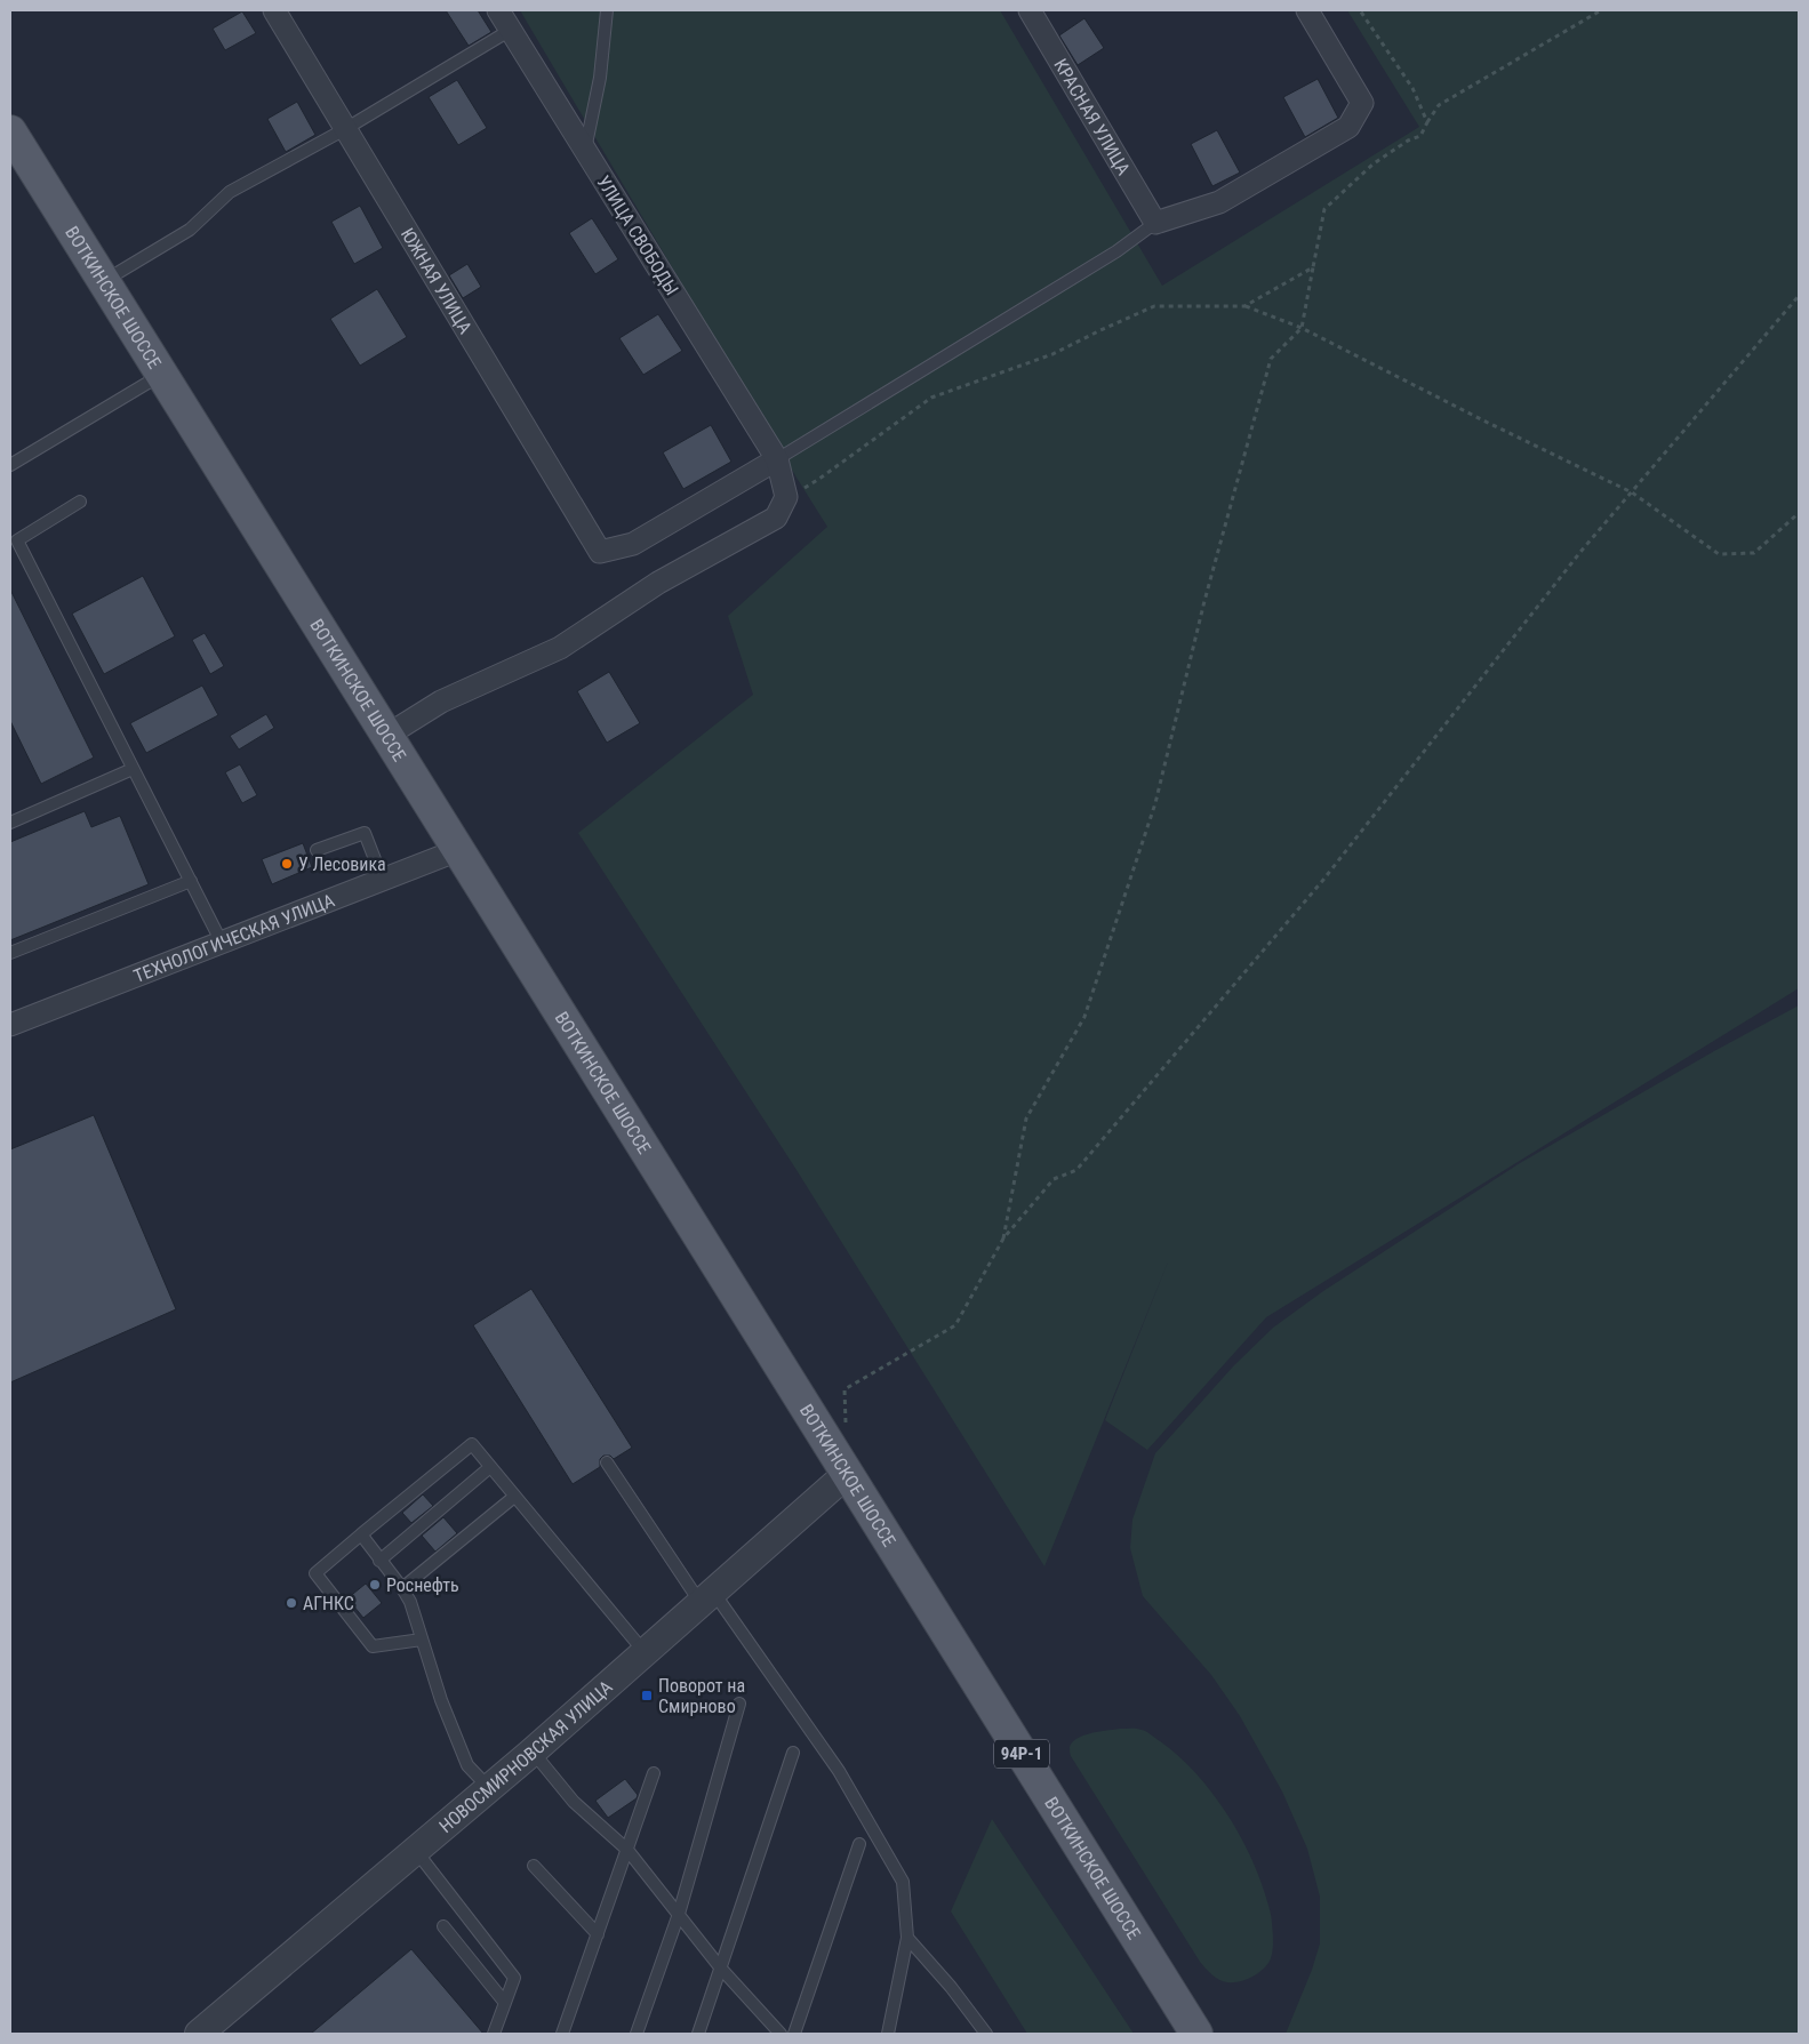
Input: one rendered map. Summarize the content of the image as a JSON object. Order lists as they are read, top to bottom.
{
  "streets": {
    "main road": ["ВОТКИНСКОЕ ШОССЕ", "94Р-1"],
    "street": [
      "КРАСНАЯ УЛИЦА",
      "УЛИЦА СВОБОДЫ",
      "ЮЖНАЯ УЛИЦА",
      "ТЕХНОЛОГИЧЕСКАЯ УЛИЦА",
      "НОВОСМИРНОВСКАЯ УЛИЦА"
    ]
  },
  "crossings": [
    ["УЛИЦА СВОБОДЫ", "ЮЖНАЯ УЛИЦА"],
    ["ВОТКИНСКОЕ ШОССЕ", "ТЕХНОЛОГИЧЕСКАЯ УЛИЦА"],
    ["ВОТКИНСКОЕ ШОССЕ", "НОВОСМИРНОВСКАЯ УЛИЦА"]
  ],
  "places": {
    "other": ["У Лесовика", "Роснефть", "АГНКС"],
    "transit": ["Поворот на Смирново"]
  }
}
